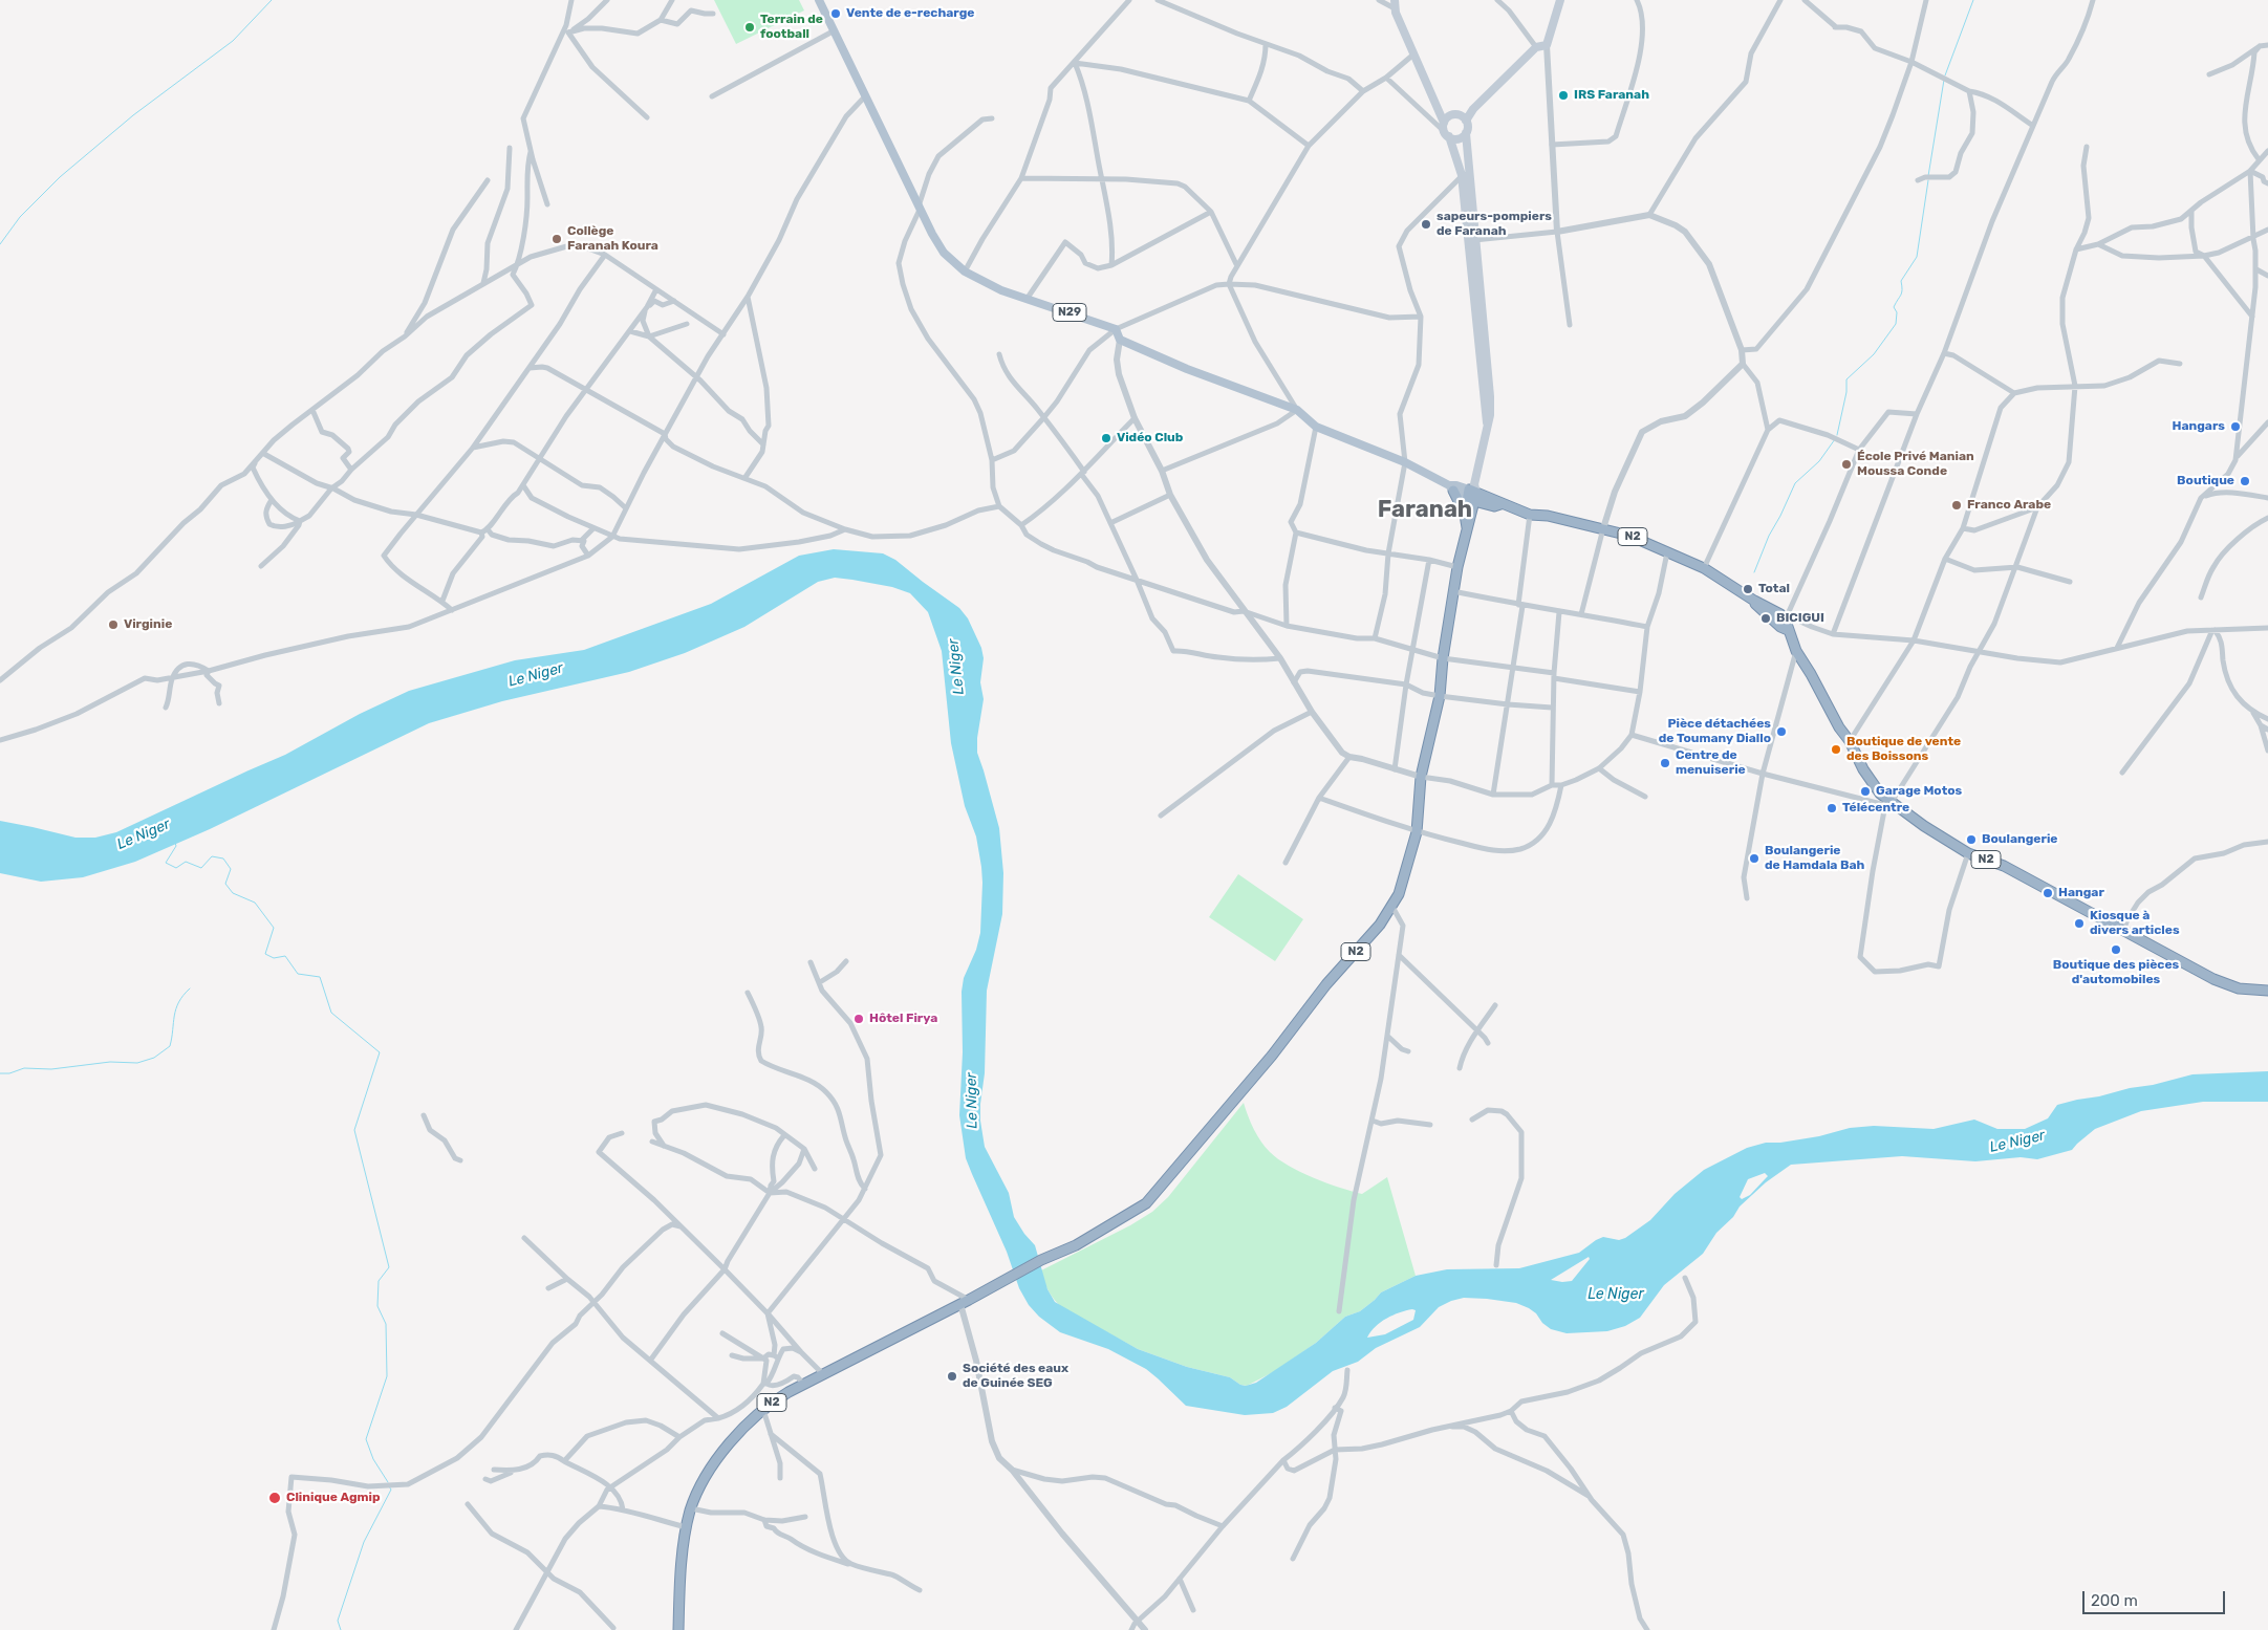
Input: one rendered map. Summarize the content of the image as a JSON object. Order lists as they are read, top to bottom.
{
  "streets": {
    "highway": ["N2"],
    "main road": ["N29"]
  },
  "districts": ["Faranah"],
  "water": ["Le Niger"],
  "places": [
    "Vente de e-recharge",
    "Terrain de football",
    "IRS Faranah",
    "sapeurs-pompiers de Faranah",
    "Collège Faranah Koura",
    "Hangars",
    "Vidéo Club",
    "École Privé Manian Moussa Conde",
    "Boutique",
    "Franco Arabe",
    "Total",
    "BICIGUI",
    "Virginie",
    "Pièce détachées de Toumany Diallo",
    "Boutique de vente des Boissons",
    "Centre de menuiserie",
    "Garage Motos",
    "Télécentre",
    "Boulangerie",
    "Boulangerie de Hamdala Bah",
    "Hangar",
    "Kiosque à divers articles",
    "Boutique des pièces d'automobiles",
    "Hôtel Firya",
    "Société des eaux de Guinée SEG",
    "Clinique Agmip"
  ],
  "scale_bar": "200 m"
}
